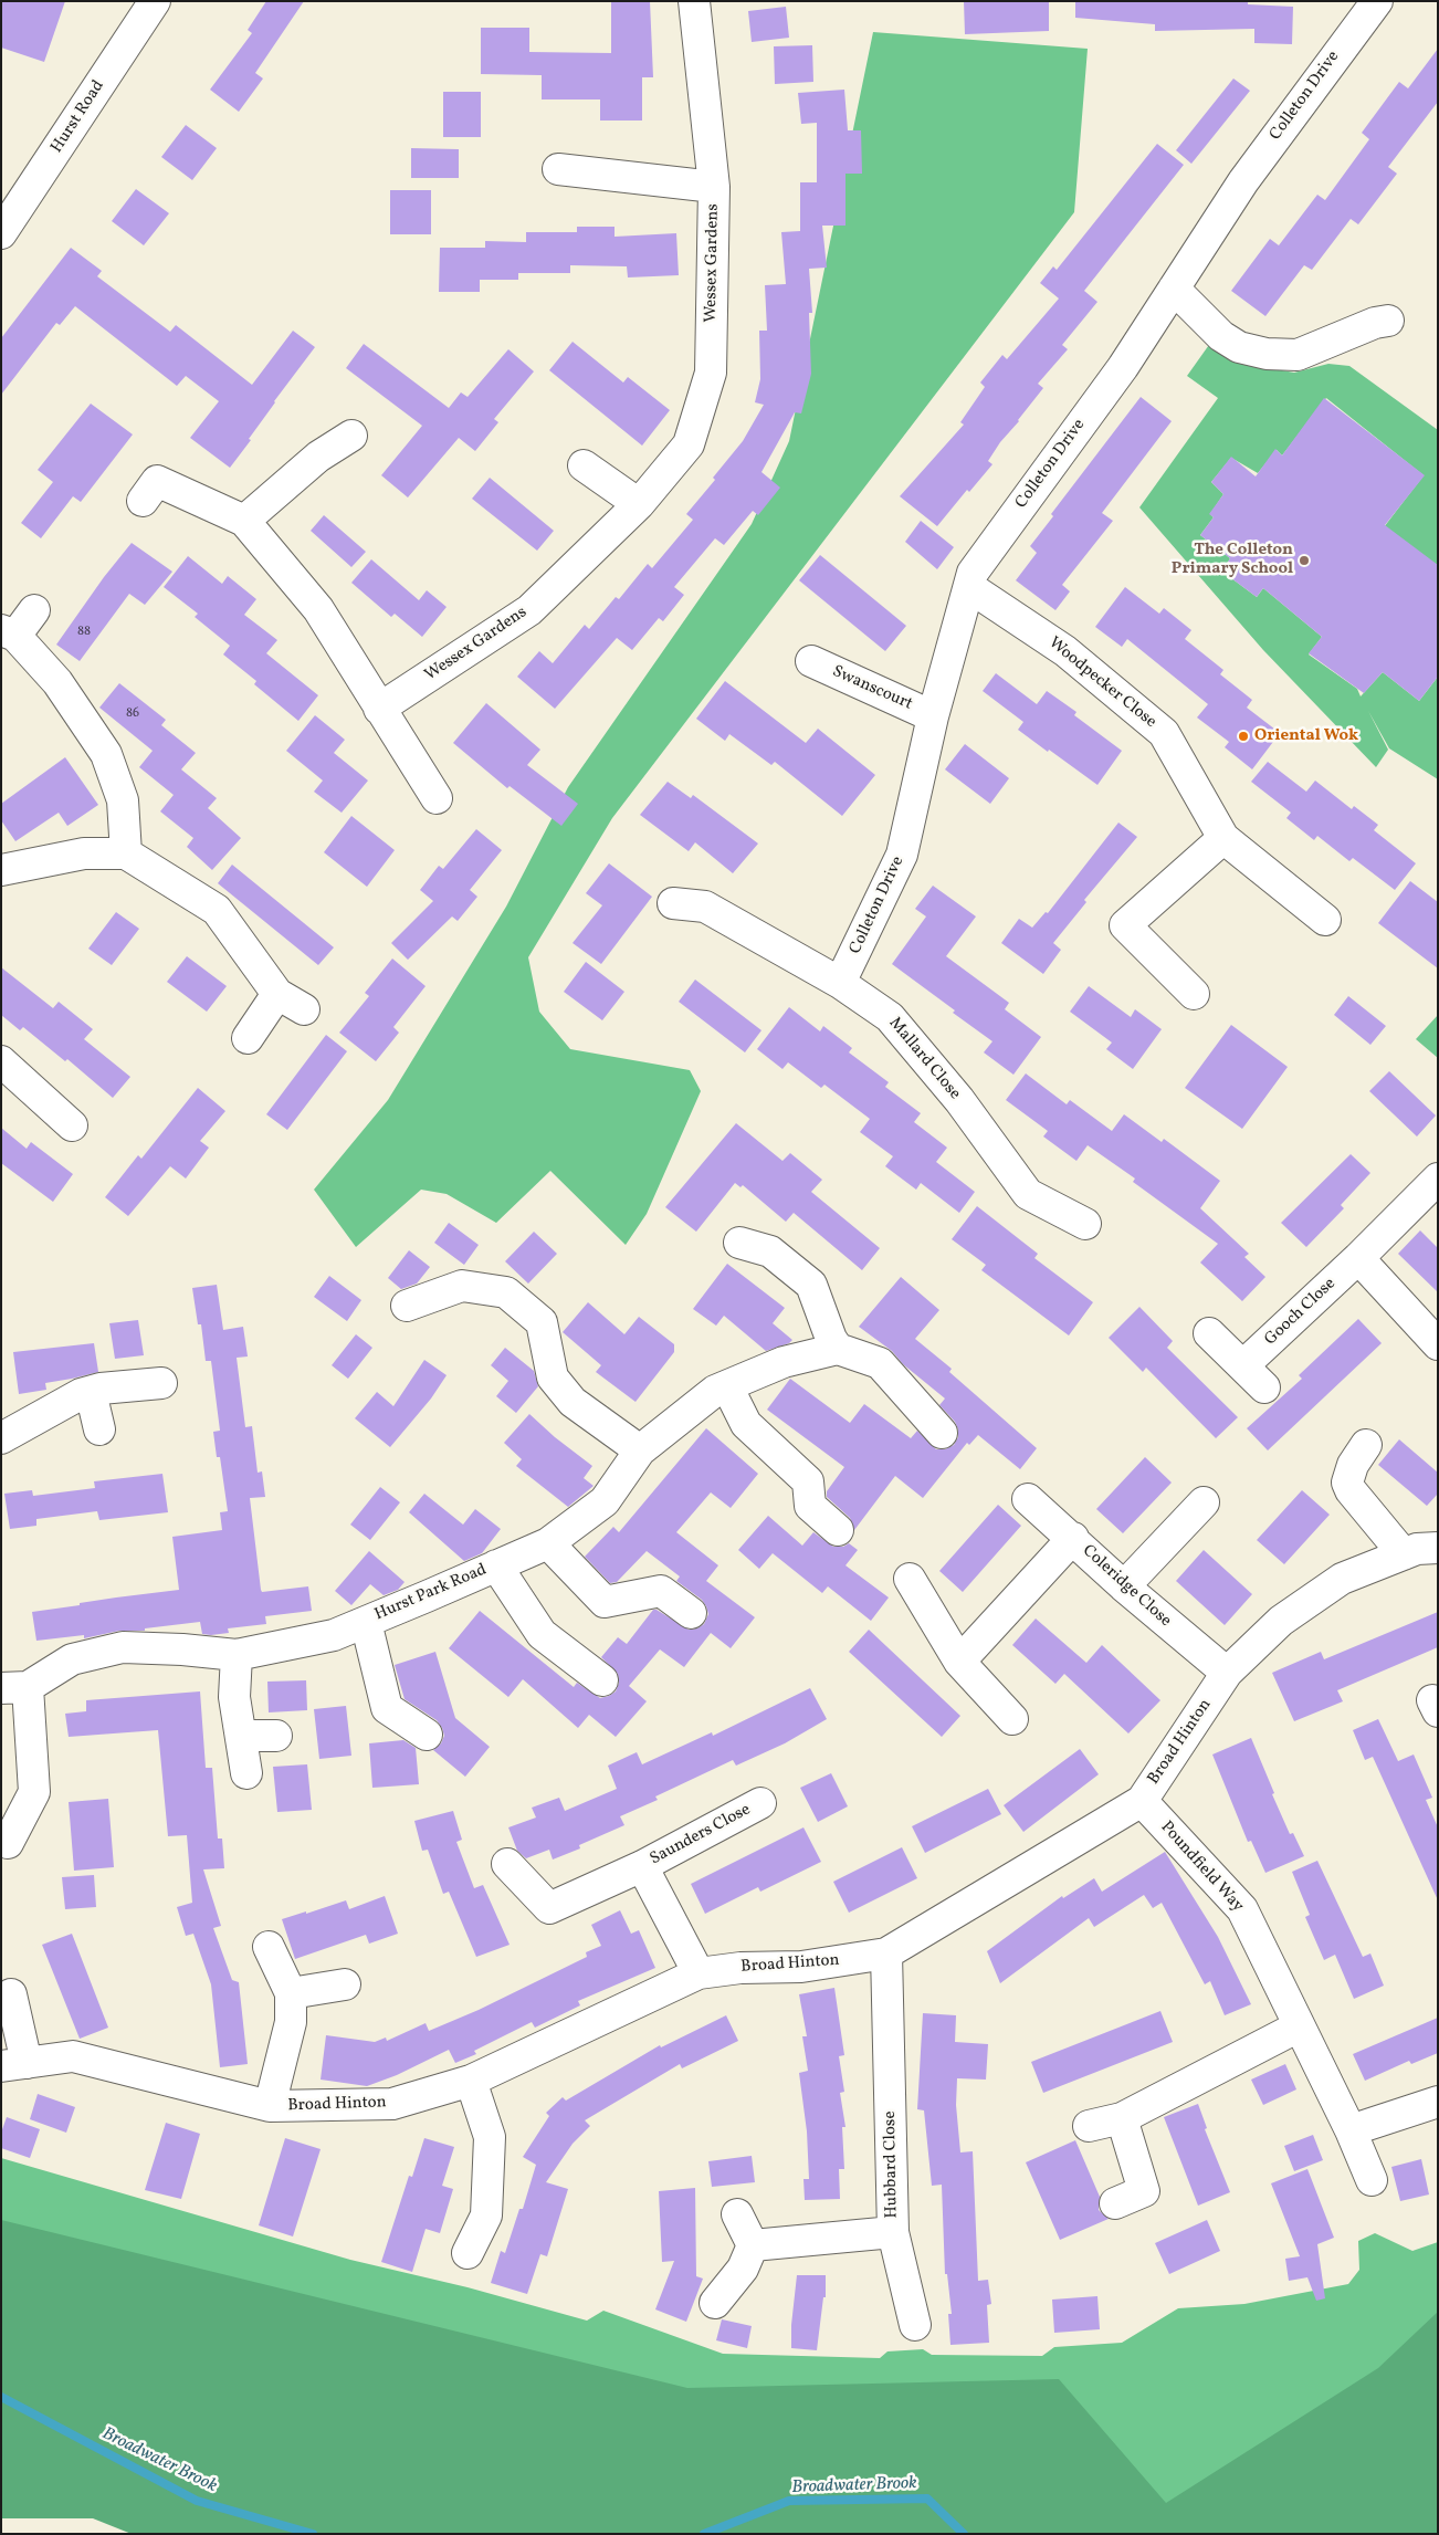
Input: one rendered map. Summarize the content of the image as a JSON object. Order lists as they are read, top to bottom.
{
  "streets": {
    "street": [
      "Colleton Drive",
      "Hurst Road",
      "Wessex Gardens",
      "Woodpecker Close",
      "Swanscourt",
      "Mallard Close",
      "Gooch Close",
      "Coleridge Close",
      "Hurst Park Road",
      "Broad Hinton",
      "Saunders Close",
      "Poundfield Way",
      "Hubbard Close"
    ]
  },
  "crossings": [
    ["Colleton Drive", "Woodpecker Close"],
    ["Colleton Drive", "Swanscourt"],
    ["Colleton Drive", "Mallard Close"],
    ["Coleridge Close", "Broad Hinton"],
    ["Broad Hinton", "Saunders Close"],
    ["Broad Hinton", "Poundfield Way"],
    ["Broad Hinton", "Hubbard Close"]
  ],
  "water": ["Broadwater Brook"],
  "places": ["The Colleton Primary School", "Oriental Wok"],
  "house_numbers": ["88", "86"]
}
